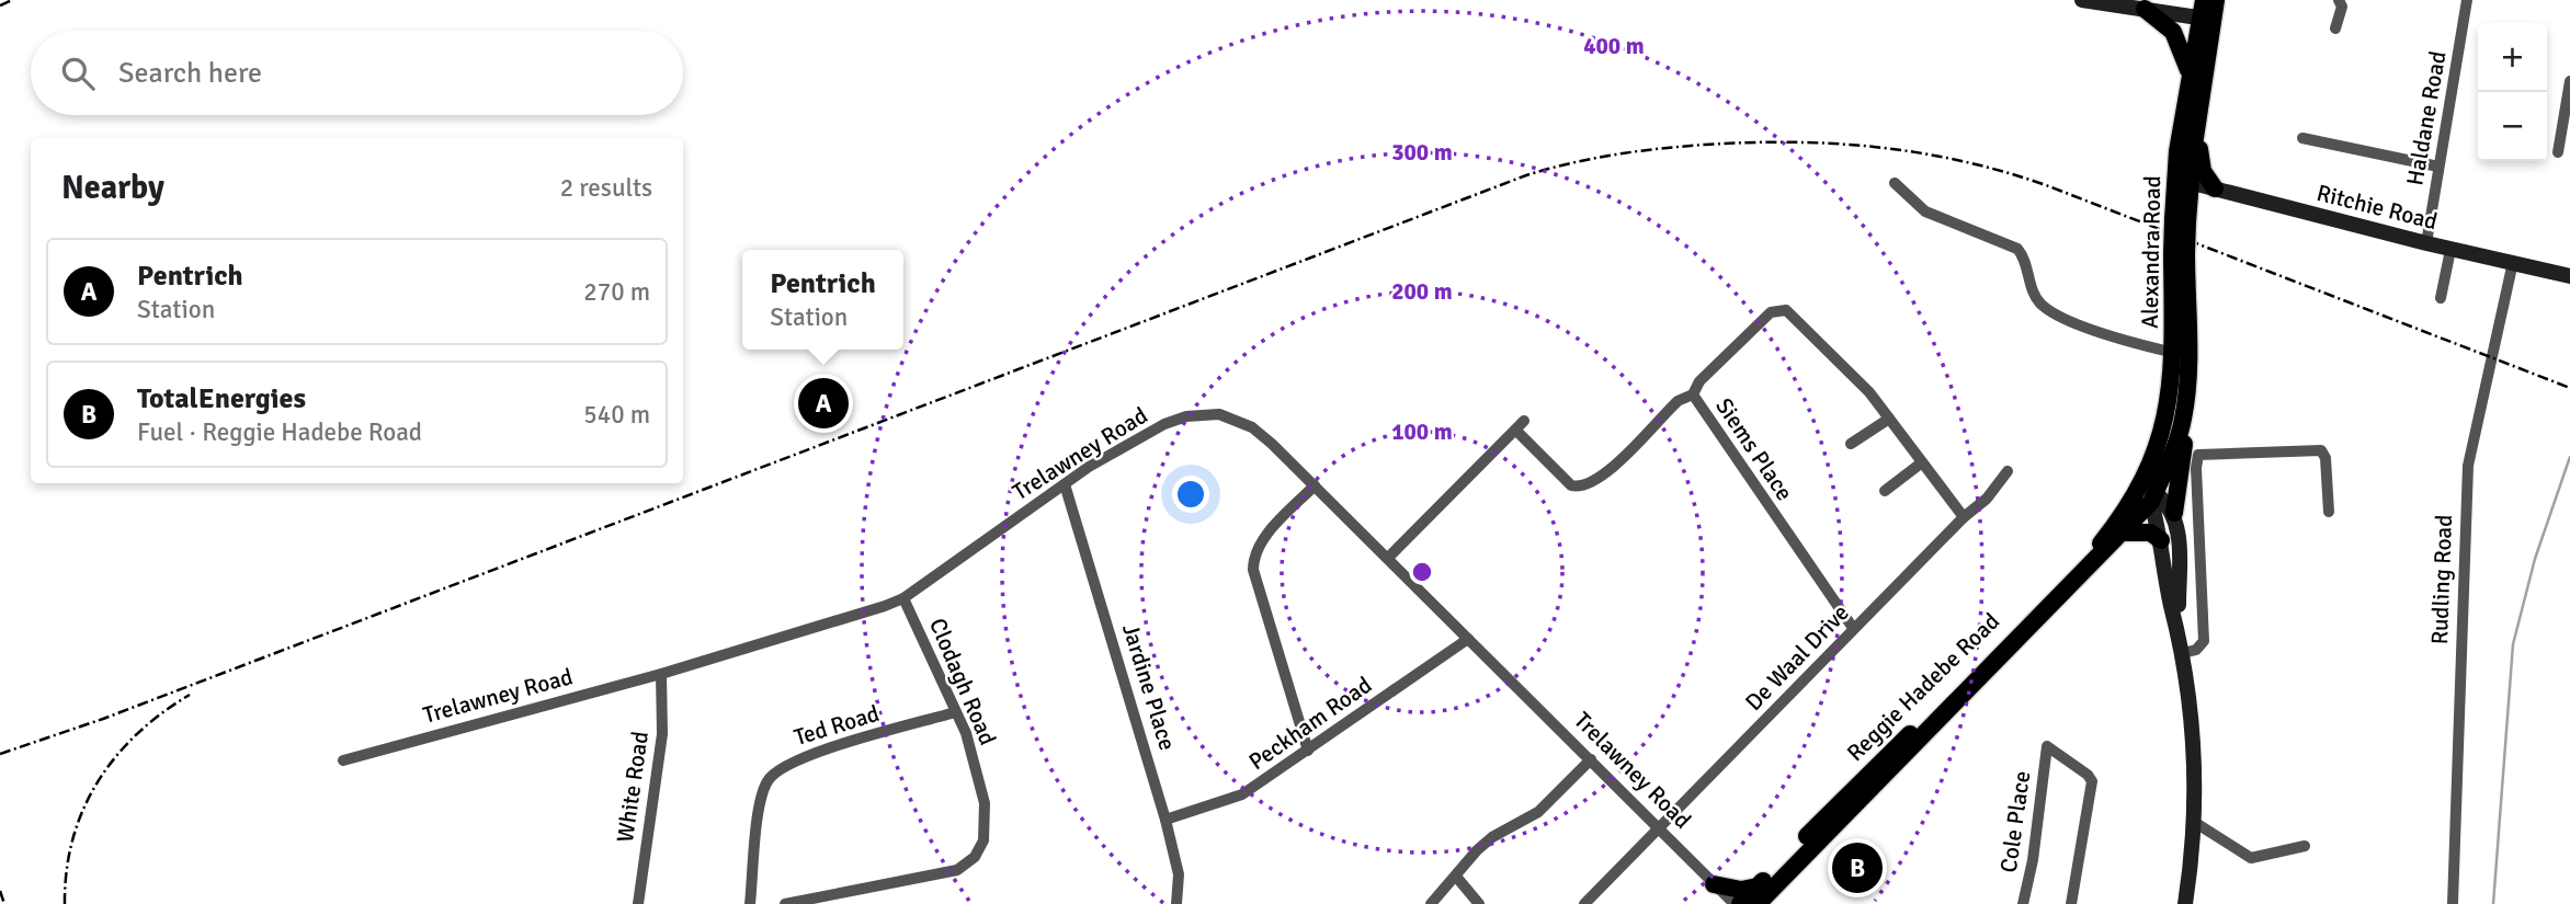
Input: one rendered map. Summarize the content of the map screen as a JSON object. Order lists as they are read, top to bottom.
{
  "streets": {
    "main road": ["Alexandra Road", "Reggie Hadebe Road"],
    "street": [
      "Haldane Road",
      "Ritchie Road",
      "Siems Place",
      "Trelawney Road",
      "Rudling Road",
      "De Waal Drive",
      "Clodagh Road",
      "Jardine Place",
      "Peckham Road",
      "Ted Road",
      "White Road",
      "Cole Place"
    ]
  },
  "crossings": [
    ["Haldane Road", "Ritchie Road"],
    ["Ritchie Road", "Alexandra Road"],
    ["Ritchie Road", "Rudling Road"],
    ["Alexandra Road", "Reggie Hadebe Road"],
    ["Siems Place", "De Waal Drive"],
    ["Trelawney Road", "De Waal Drive"],
    ["Trelawney Road", "Clodagh Road"],
    ["Trelawney Road", "Jardine Place"],
    ["Trelawney Road", "Peckham Road"],
    ["Trelawney Road", "White Road"],
    ["Clodagh Road", "Ted Road"],
    ["Jardine Place", "Peckham Road"]
  ],
  "page": {
    "map_buttons": ["+", "−"],
    "search": "Search here",
    "heading": ["Nearby", "2 results"],
    "list": [
      {
        "mark": "A",
        "name": "Pentrich",
        "note": "Station",
        "value": "270 m"
      },
      {
        "mark": "B",
        "name": "TotalEnergies",
        "note": "Fuel · Reggie Hadebe Road",
        "value": "540 m"
      }
    ],
    "popup": ["Pentrich", "Station"],
    "pins": ["A", "B"]
  },
  "rings": [
    "400 m",
    "300 m",
    "200 m",
    "100 m"
  ]
}
